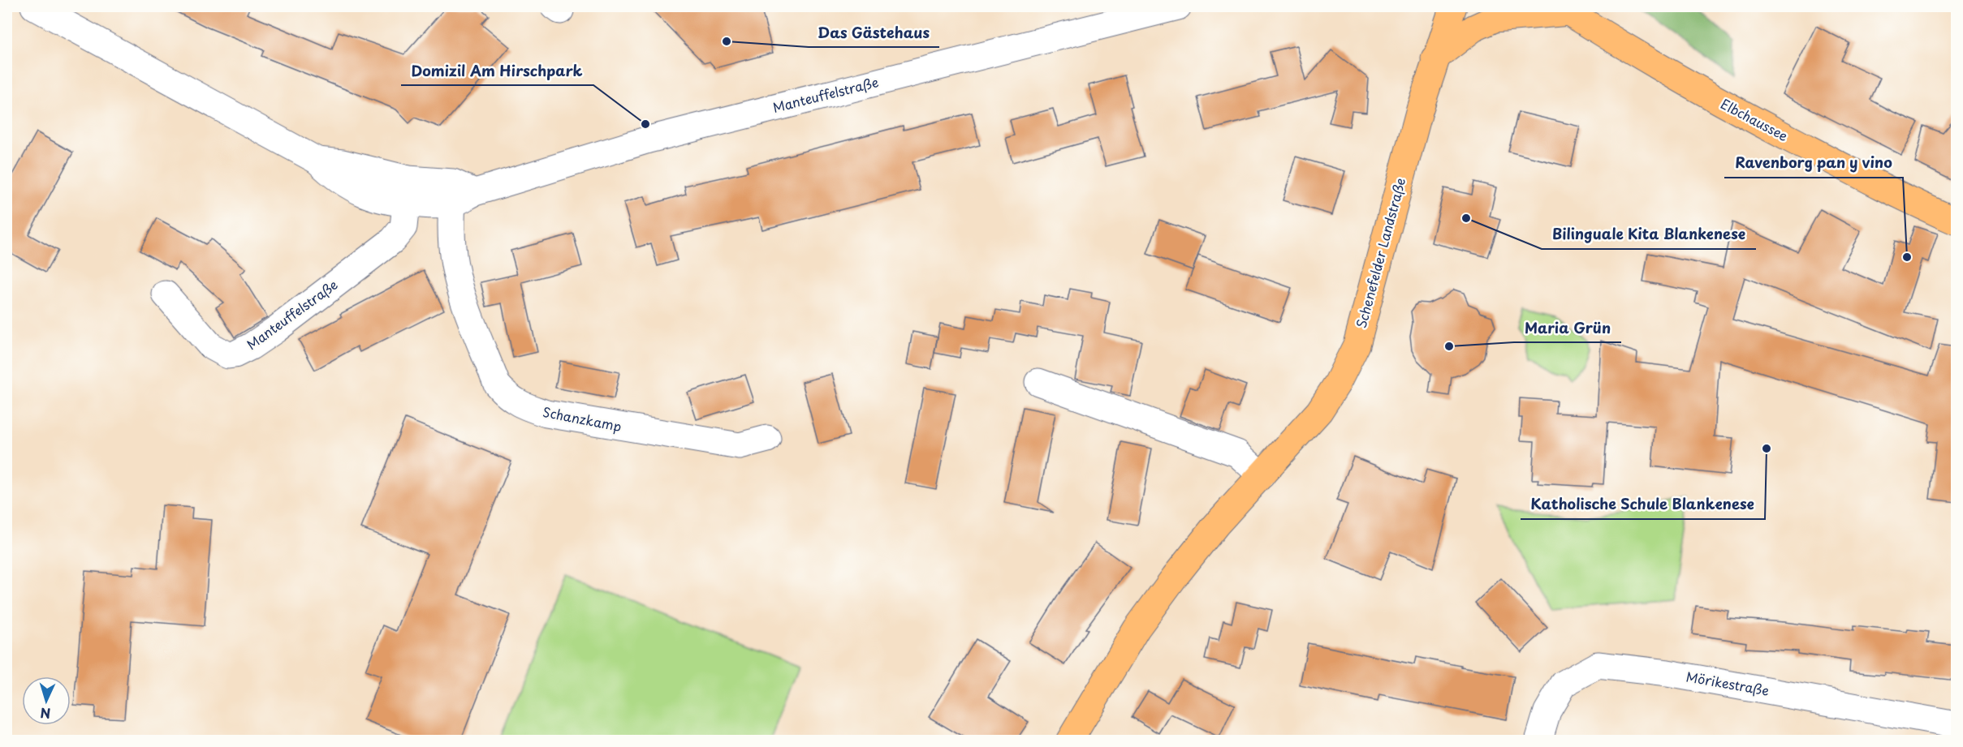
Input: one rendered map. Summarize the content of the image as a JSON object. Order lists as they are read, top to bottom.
{
  "streets": {
    "main road": ["Elbchaussee", "Schenefelder Landstraße"],
    "street": ["Manteuffelstraße", "Schanzkamp", "Mörikestraße"]
  },
  "crossings": [
    ["Manteuffelstraße", "Schanzkamp"]
  ],
  "places": [
    "Das Gästehaus",
    "Domizil Am Hirschpark",
    "Bilinguale Kita Blankenese",
    "Ravenborg pan y vino",
    "Maria Grün",
    "Katholische Schule Blankenese"
  ],
  "north": "bottom"
}
